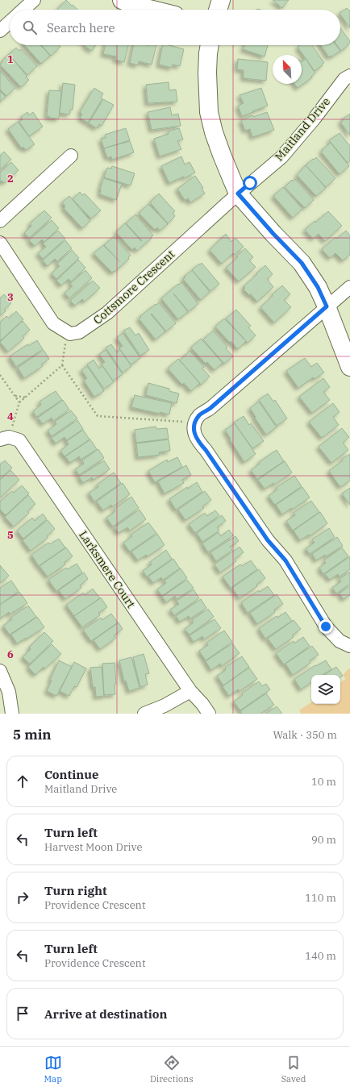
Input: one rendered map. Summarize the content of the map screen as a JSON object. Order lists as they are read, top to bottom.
{
  "streets": {
    "street": ["Maitland Drive", "Cottsmore Crescent", "Larksmere Court"]
  },
  "crossings": [
    ["Maitland Drive", "Cottsmore Crescent"]
  ],
  "north": "top left",
  "page": {
    "search": "Search here",
    "heading": ["5 min", "Walk · 350 m"],
    "list": [
      ["Continue", "Maitland Drive", "10 m"],
      ["Turn left", "Harvest Moon Drive", "90 m"],
      ["Turn right", "Providence Crescent", "110 m"],
      ["Turn left", "Providence Crescent", "140 m"],
      "Arrive at destination"
    ],
    "nav": ["Map", "Directions", "Saved"]
  },
  "grid": {
    "rows": [
      "1",
      "2",
      "3",
      "4",
      "5",
      "6"
    ]
  }
}
